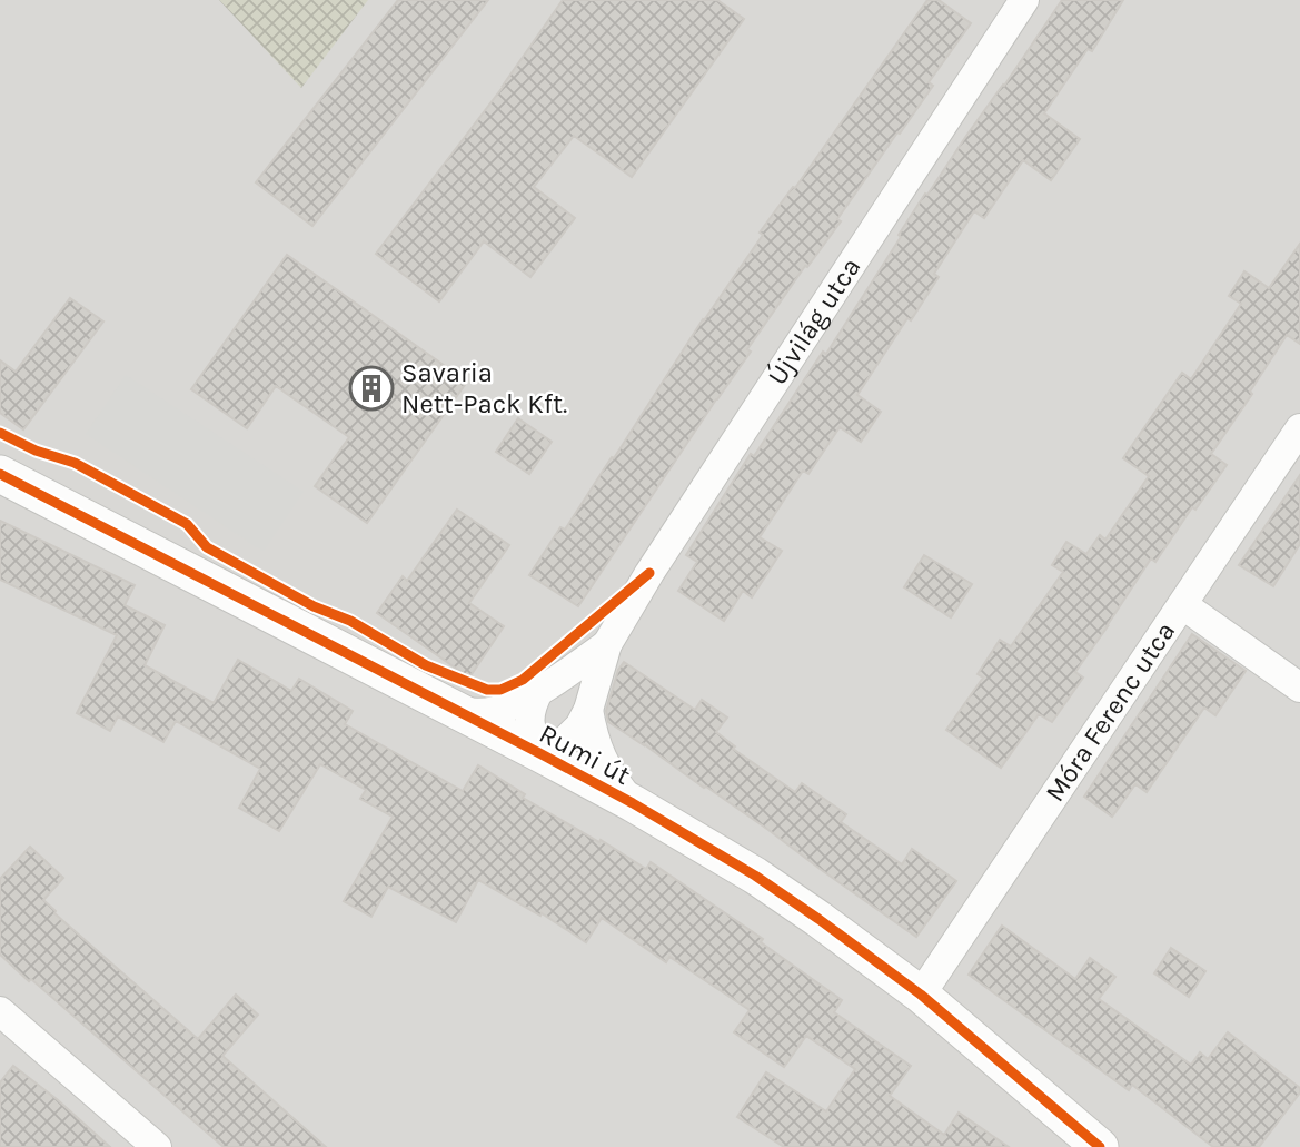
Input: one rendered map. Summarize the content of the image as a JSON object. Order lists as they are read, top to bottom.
{
  "streets": {
    "street": ["Újvilág utca", "Móra Ferenc utca", "Rumi út"]
  },
  "crossings": [
    ["Újvilág utca", "Rumi út"],
    ["Móra Ferenc utca", "Rumi út"]
  ],
  "places": {
    "building": ["Savaria Nett-Pack Kft."]
  }
}
